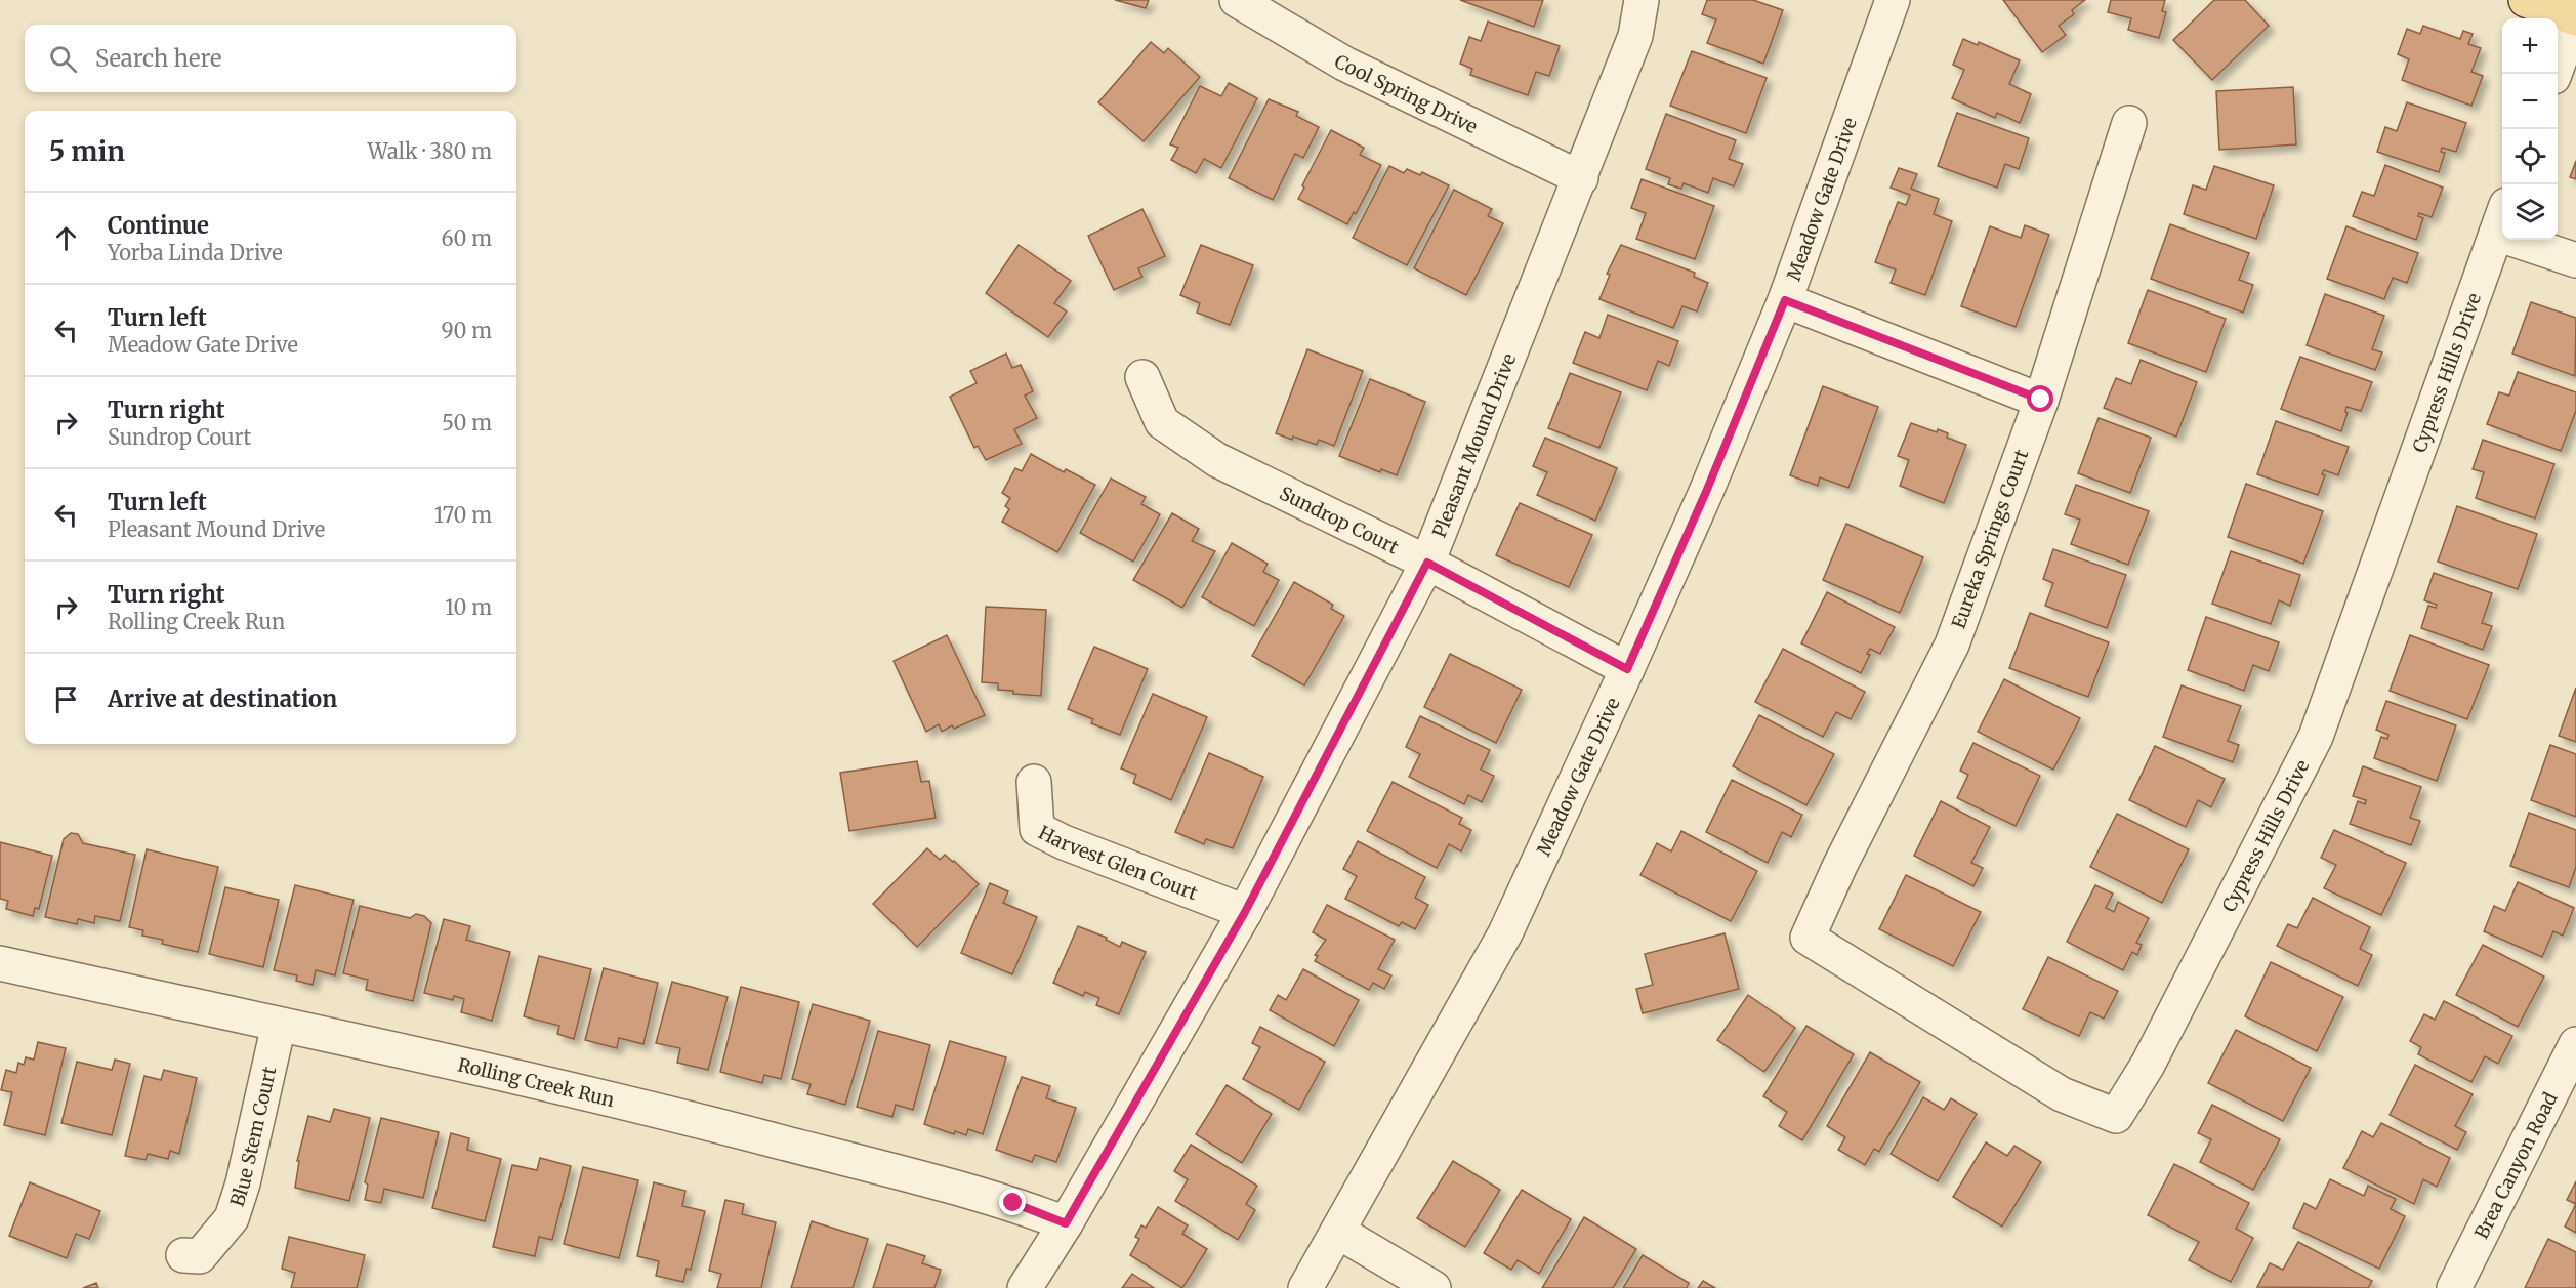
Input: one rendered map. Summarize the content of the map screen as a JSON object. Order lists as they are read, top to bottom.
{
  "streets": {
    "street": [
      "Cool Spring Drive",
      "Meadow Gate Drive",
      "Cypress Hills Drive",
      "Pleasant Mound Drive",
      "Sundrop Court",
      "Eureka Springs Court",
      "Harvest Glen Court",
      "Rolling Creek Run",
      "Blue Stem Court",
      "Brea Canyon Road"
    ]
  },
  "crossings": [
    ["Cool Spring Drive", "Pleasant Mound Drive"],
    ["Meadow Gate Drive", "Sundrop Court"],
    ["Cypress Hills Drive", "Eureka Springs Court"],
    ["Pleasant Mound Drive", "Sundrop Court"],
    ["Pleasant Mound Drive", "Harvest Glen Court"],
    ["Pleasant Mound Drive", "Rolling Creek Run"],
    ["Rolling Creek Run", "Blue Stem Court"]
  ],
  "page": {
    "map_buttons": ["+", "−"],
    "search": "Search here",
    "heading": ["5 min", "Walk · 380 m"],
    "list": [
      ["Continue", "Yorba Linda Drive", "60 m"],
      ["Turn left", "Meadow Gate Drive", "90 m"],
      ["Turn right", "Sundrop Court", "50 m"],
      ["Turn left", "Pleasant Mound Drive", "170 m"],
      ["Turn right", "Rolling Creek Run", "10 m"],
      "Arrive at destination"
    ]
  }
}
